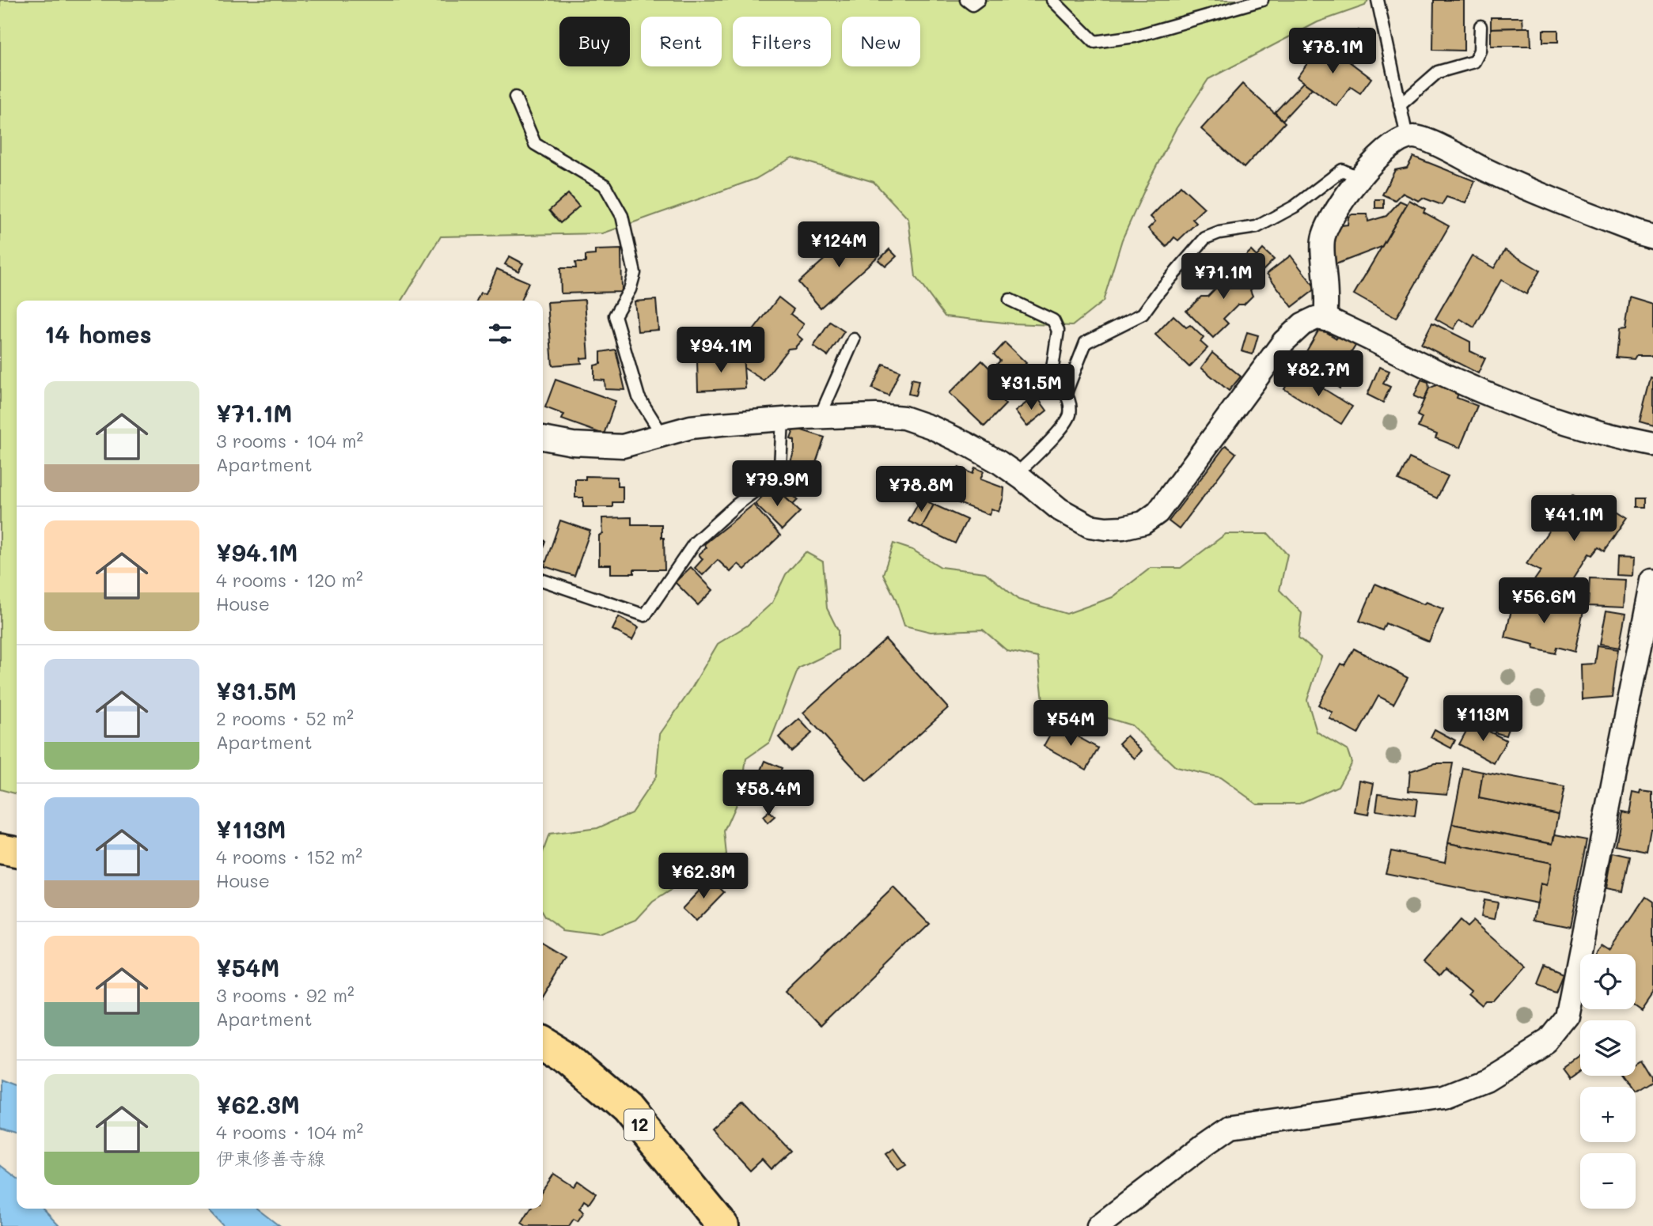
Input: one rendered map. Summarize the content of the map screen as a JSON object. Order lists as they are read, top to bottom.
{
  "streets": {
    "main road": ["12"]
  },
  "page": {
    "chip": [
      "Buy",
      "Rent",
      "Filters",
      "New"
    ],
    "price": [
      "¥78.1M",
      "¥124M",
      "¥71.1M",
      "¥94.1M",
      "¥82.7M",
      "¥31.5M",
      "¥79.9M",
      "¥78.8M",
      "¥41.1M",
      "¥56.6M",
      "¥113M",
      "¥54M",
      "¥58.4M",
      "¥62.3M"
    ],
    "heading": "14 homes",
    "list": [
      {
        "name": "¥71.1M",
        "note": "3 rooms · 104 m² · Apartment"
      },
      {
        "name": "¥94.1M",
        "note": "4 rooms · 120 m² · House"
      },
      {
        "name": "¥31.5M",
        "note": "2 rooms · 52 m² · Apartment"
      },
      {
        "name": "¥113M",
        "note": "4 rooms · 152 m² · House"
      },
      {
        "name": "¥54M",
        "note": "3 rooms · 92 m² · Apartment"
      },
      {
        "name": "¥62.3M",
        "note": "4 rooms · 104 m² · 伊東修善寺線"
      }
    ],
    "map_buttons": ["+", "−"]
  }
}
